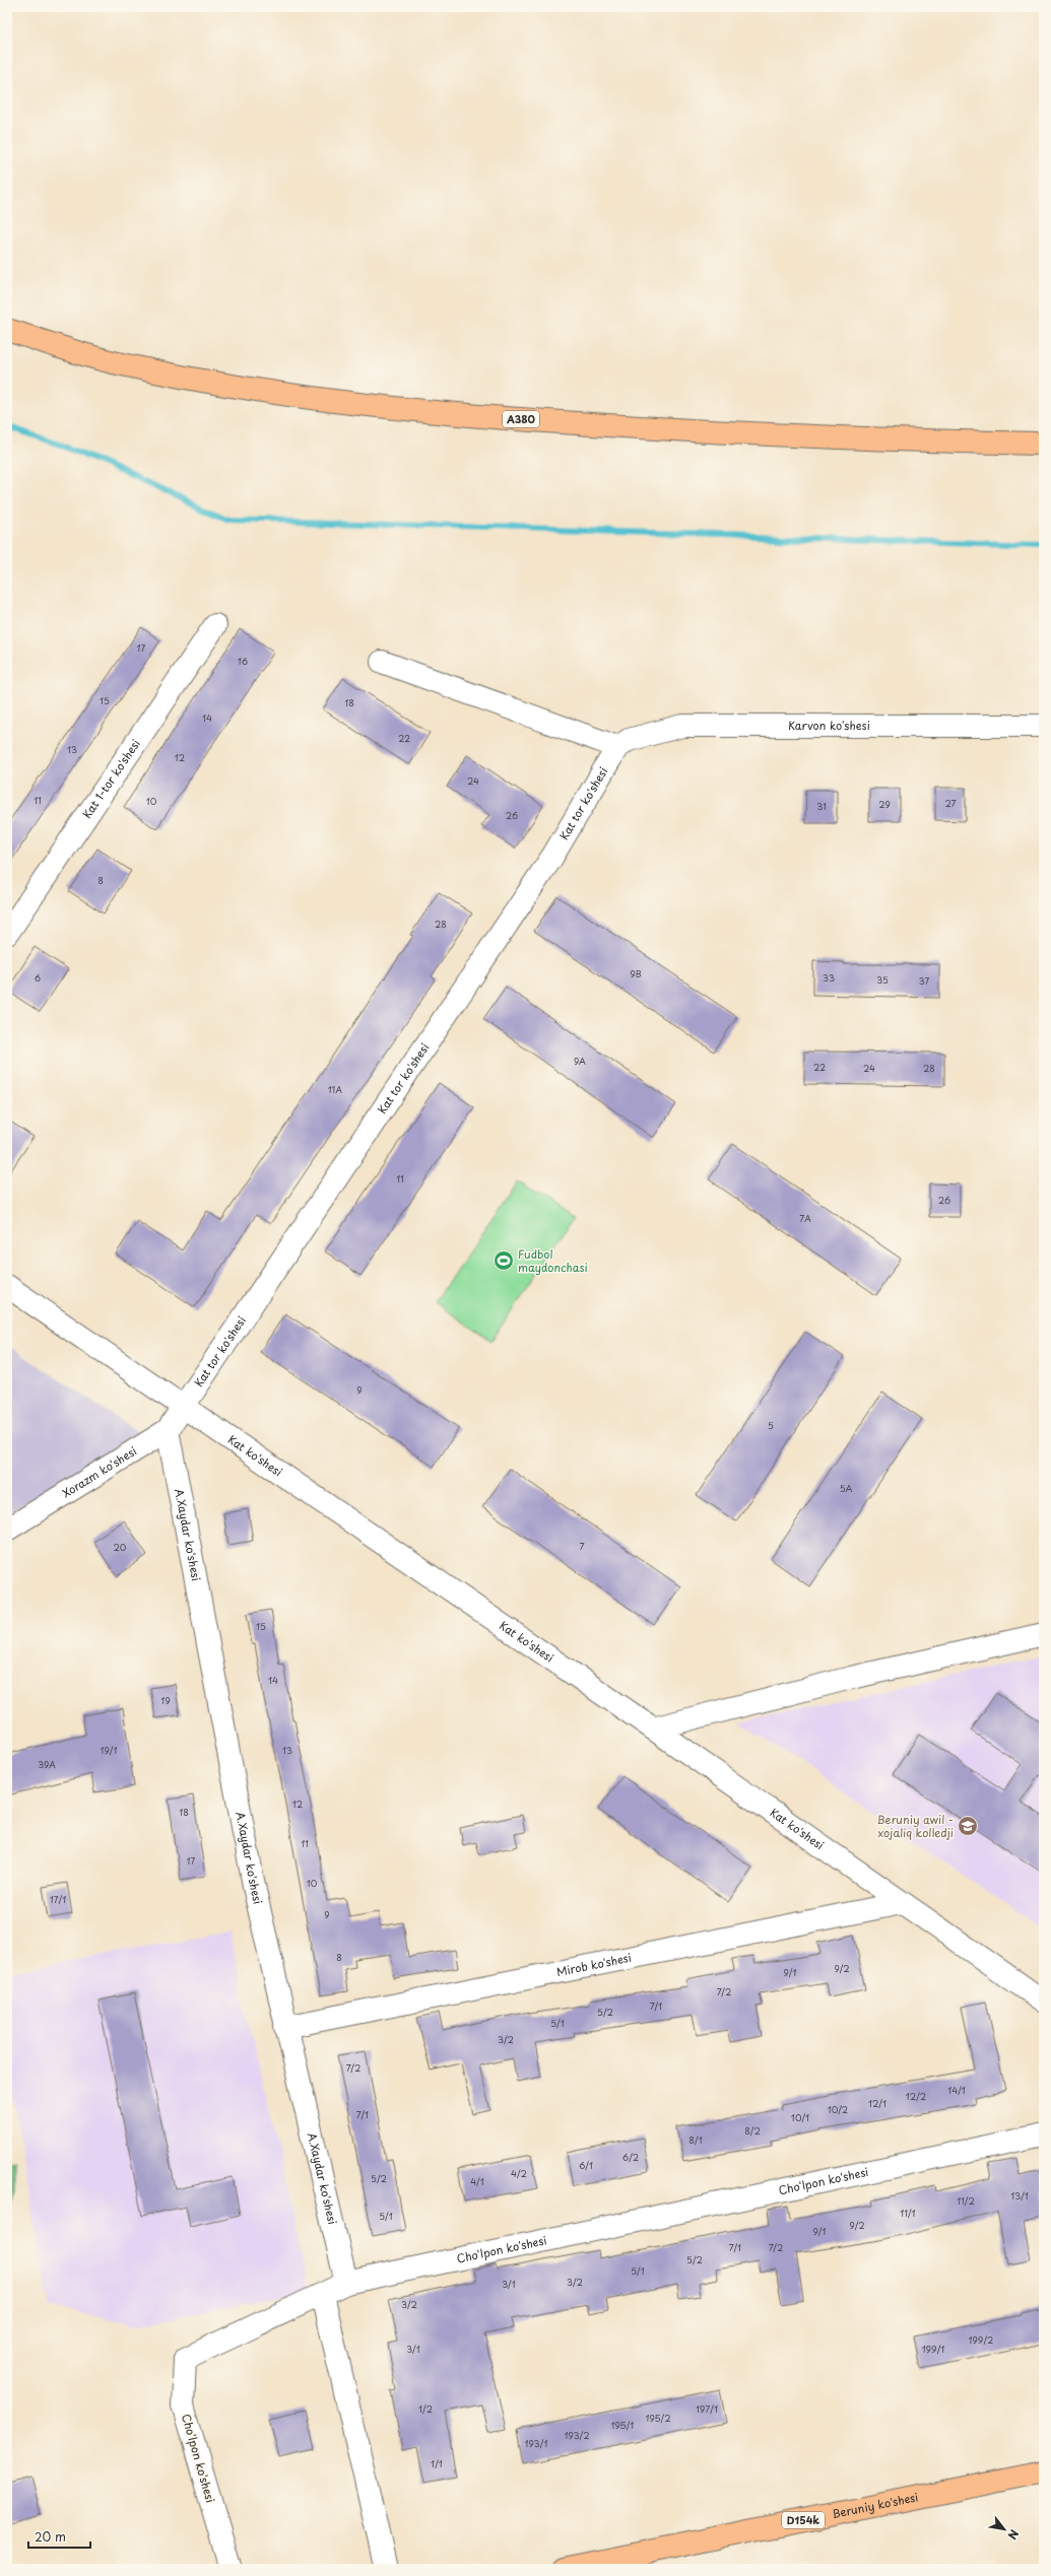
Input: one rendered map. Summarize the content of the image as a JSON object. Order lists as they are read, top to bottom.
{
  "streets": {
    "main road": ["A380", "Beruniy ko'shesi", "D154k"],
    "street": [
      "Karvon ko'shesi",
      "Kat 1-tor ko'shesi",
      "Kat tor ko'shesi",
      "Kat ko'shesi",
      "Xorazm ko'shesi",
      "A.Xaydar ko'shesi",
      "Mirob ko'shesi",
      "Cho'lpon ko'shesi"
    ]
  },
  "crossings": [
    ["Karvon ko'shesi", "Kat tor ko'shesi"],
    ["Kat tor ko'shesi", "Kat ko'shesi"],
    ["Kat tor ko'shesi", "Xorazm ko'shesi"],
    ["Kat ko'shesi", "Xorazm ko'shesi"],
    ["Kat ko'shesi", "Mirob ko'shesi"],
    ["Xorazm ko'shesi", "A.Xaydar ko'shesi"],
    ["A.Xaydar ko'shesi", "Mirob ko'shesi"],
    ["A.Xaydar ko'shesi", "Cho'lpon ko'shesi"]
  ],
  "places": {
    "sports": ["Fudbol maydonchasi"],
    "school or university": ["Beruniy awil - xojaliq kolledji"]
  },
  "house_numbers": [
    "17",
    "16",
    "15",
    "18",
    "14",
    "22",
    "13",
    "12",
    "24",
    "11",
    "10",
    "27",
    "29",
    "31",
    "26",
    "8",
    "28",
    "9B",
    "6",
    "33",
    "35",
    "37",
    "9A",
    "22",
    "24",
    "28",
    "11A",
    "11",
    "26",
    "7A",
    "9",
    "5",
    "5A",
    "7",
    "20",
    "15",
    "14",
    "19",
    "19/1",
    "13",
    "39A",
    "12",
    "18",
    "11",
    "17",
    "10",
    "17/1",
    "9",
    "8",
    "9/2",
    "9/1",
    "7/2",
    "7/1",
    "5/2",
    "5/1",
    "3/2",
    "7/2",
    "14/1",
    "12/2",
    "12/1",
    "10/2",
    "7/1",
    "10/1",
    "8/2",
    "8/1",
    "6/2",
    "6/1",
    "4/2",
    "5/2",
    "4/1",
    "13/1",
    "11/2",
    "11/1",
    "5/1",
    "9/2",
    "9/1",
    "7/1",
    "7/2",
    "5/2",
    "5/1",
    "3/2",
    "3/1",
    "3/2",
    "199/2",
    "3/1",
    "199/1",
    "1/2",
    "197/1",
    "195/2",
    "195/1",
    "193/2",
    "193/1",
    "1/1"
  ],
  "scale_bar": "20 m",
  "north": "bottom right"
}
